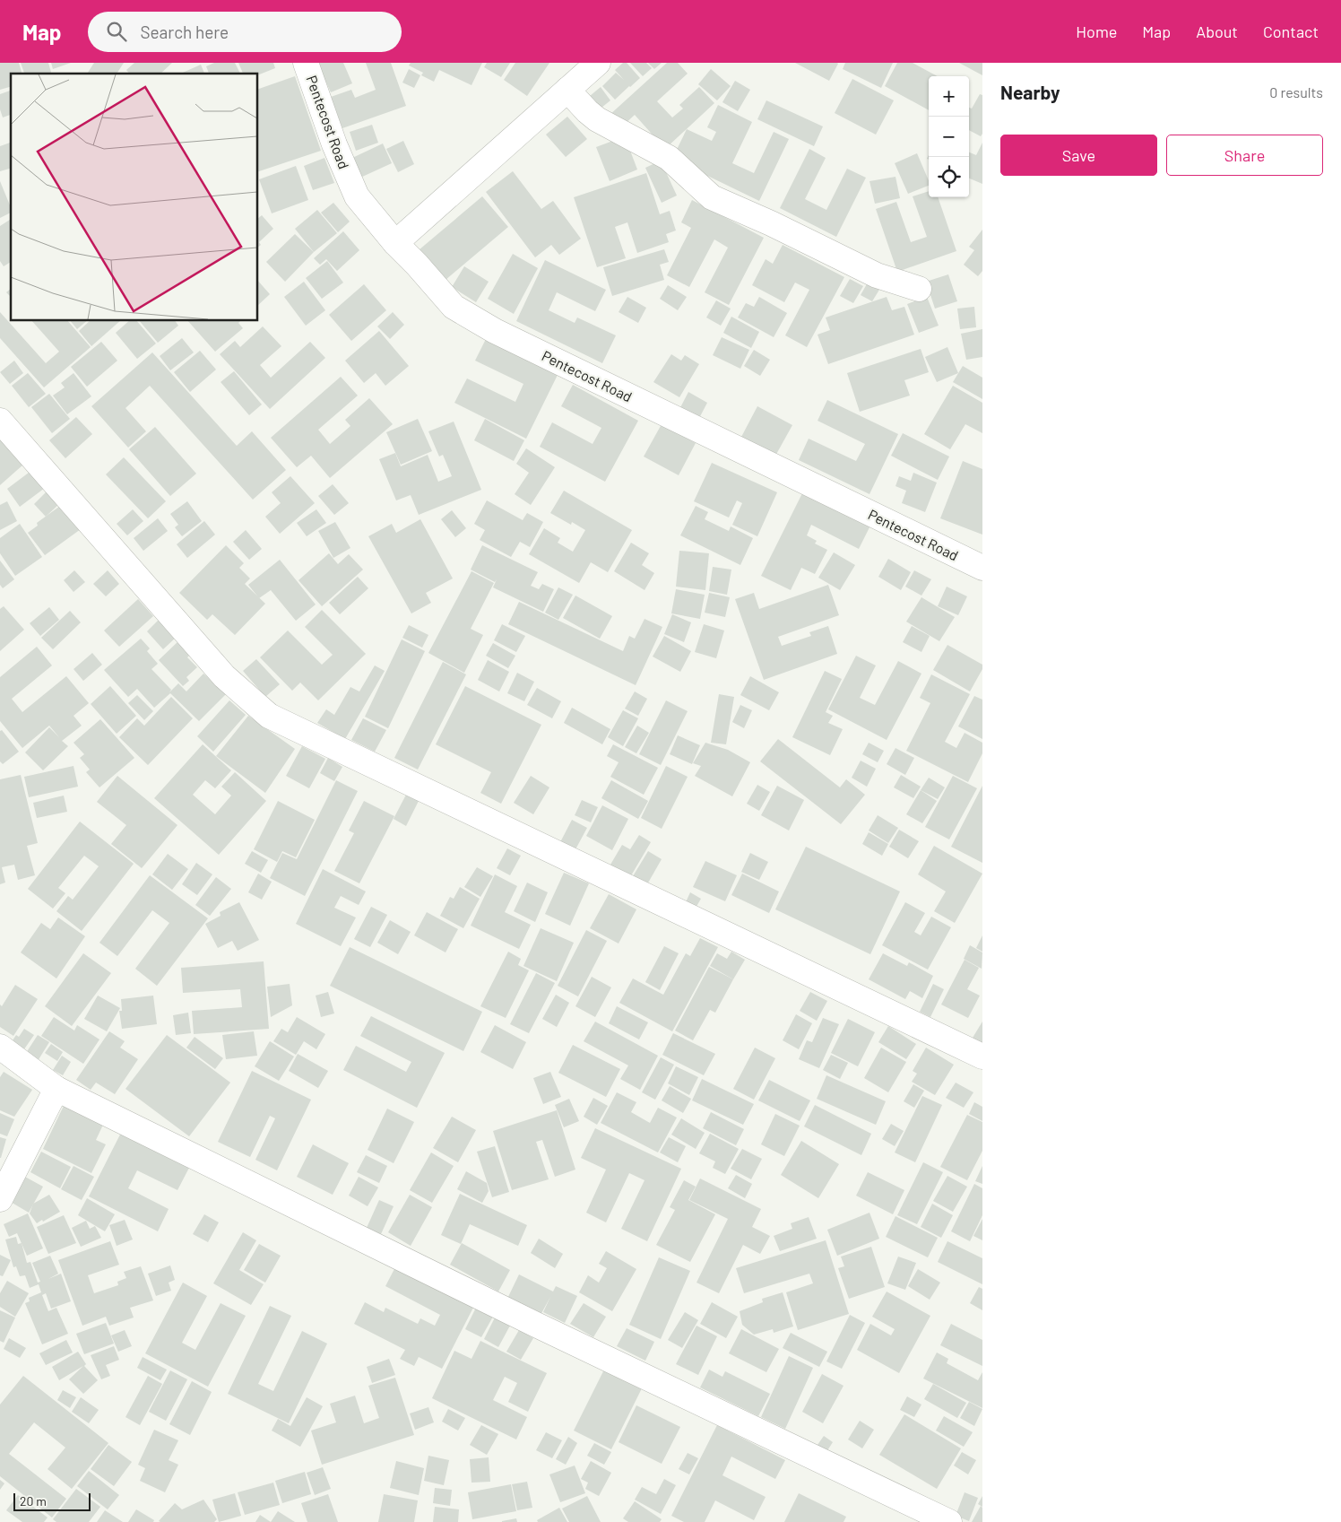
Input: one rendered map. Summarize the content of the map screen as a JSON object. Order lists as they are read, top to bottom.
{
  "streets": {
    "street": ["Pentecost Road"]
  },
  "scale_bar": "20 m",
  "page": {
    "header": "Map",
    "search": "Search here",
    "nav": [
      "Home",
      "Map",
      "About",
      "Contact"
    ],
    "heading": ["Nearby", "0 results"],
    "map_buttons": ["+", "−"],
    "buttons": ["Save", "Share"],
    "scale": "20 m"
  }
}
